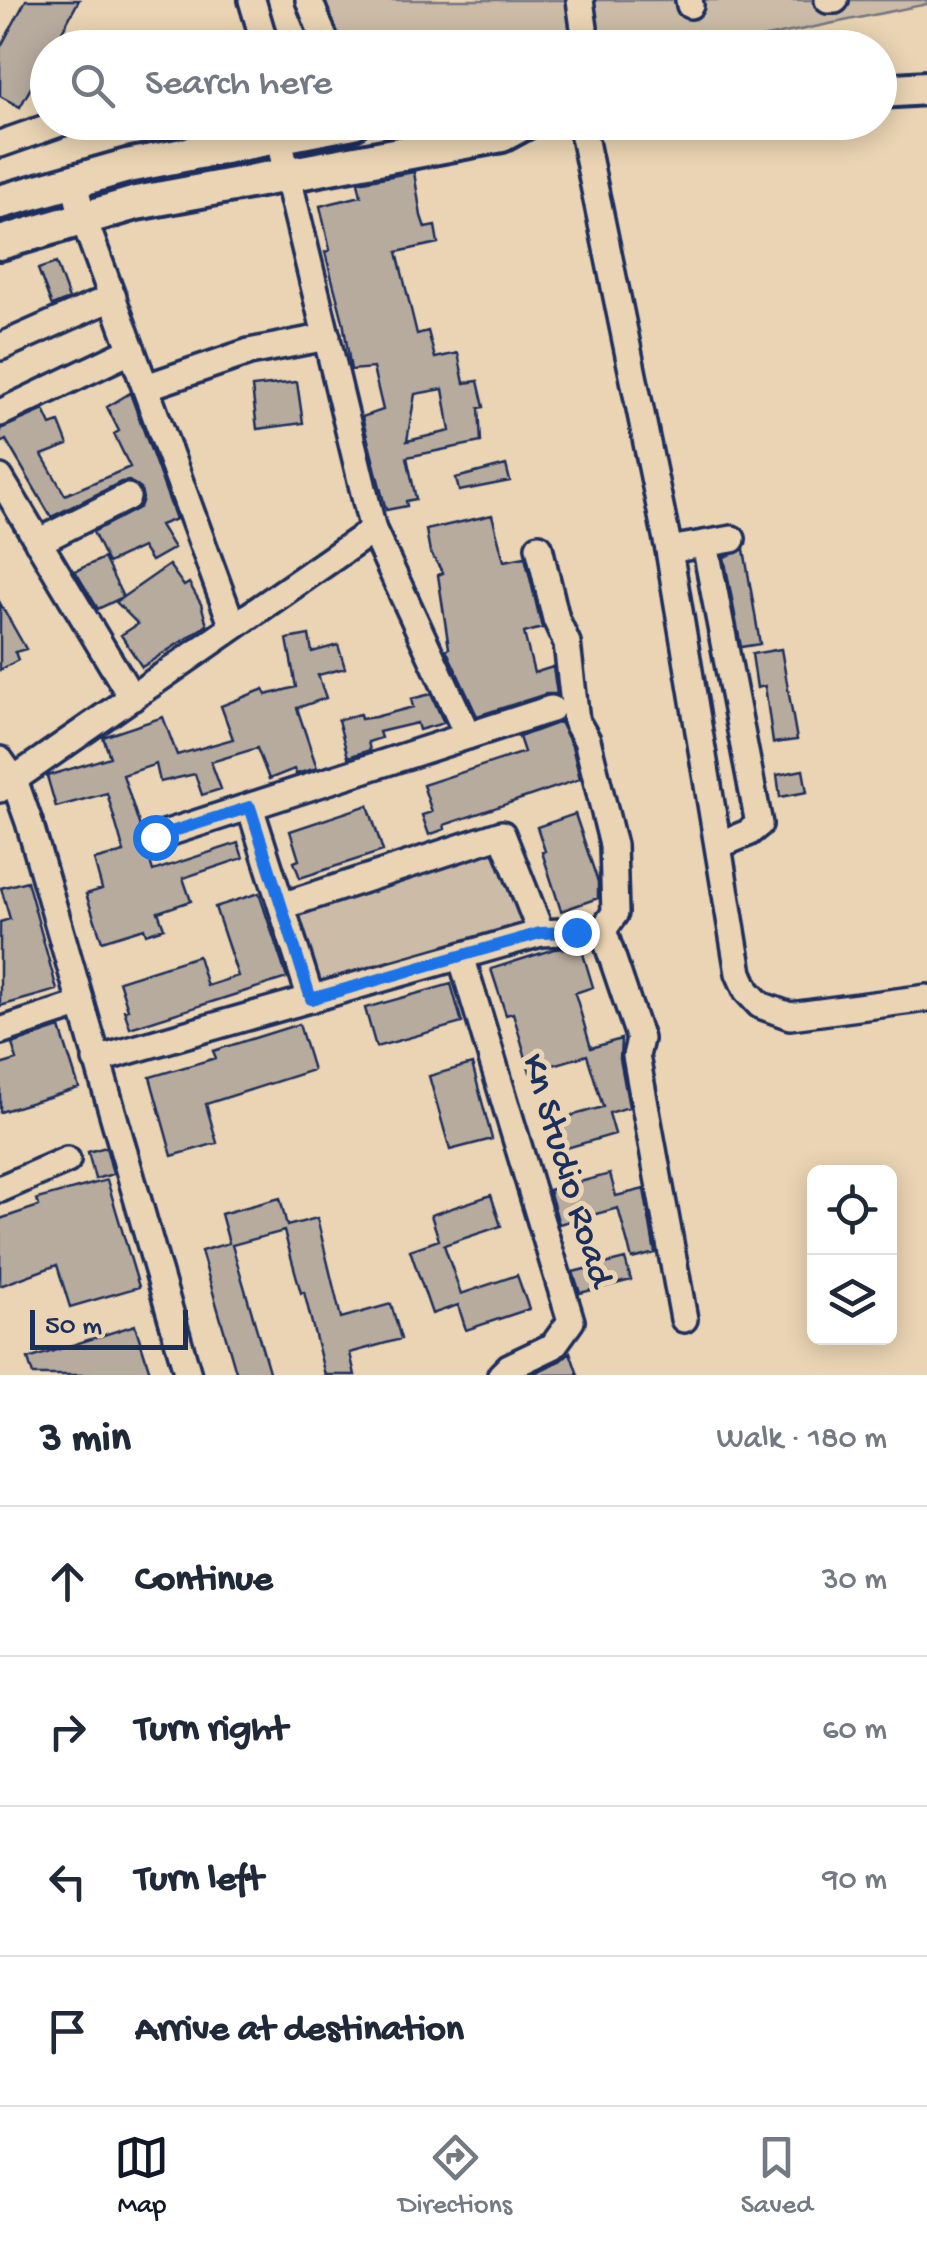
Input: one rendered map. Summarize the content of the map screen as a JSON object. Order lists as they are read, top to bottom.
{
  "streets": {
    "street": ["Kn Studio Road"]
  },
  "scale_bar": "50 m",
  "page": {
    "search": "Search here",
    "scale": "50 m",
    "heading": ["3 min", "Walk · 180 m"],
    "list": [
      ["Continue", "30 m"],
      ["Turn right", "60 m"],
      ["Turn left", "90 m"],
      "Arrive at destination"
    ],
    "nav": ["Map", "Directions", "Saved"]
  }
}
